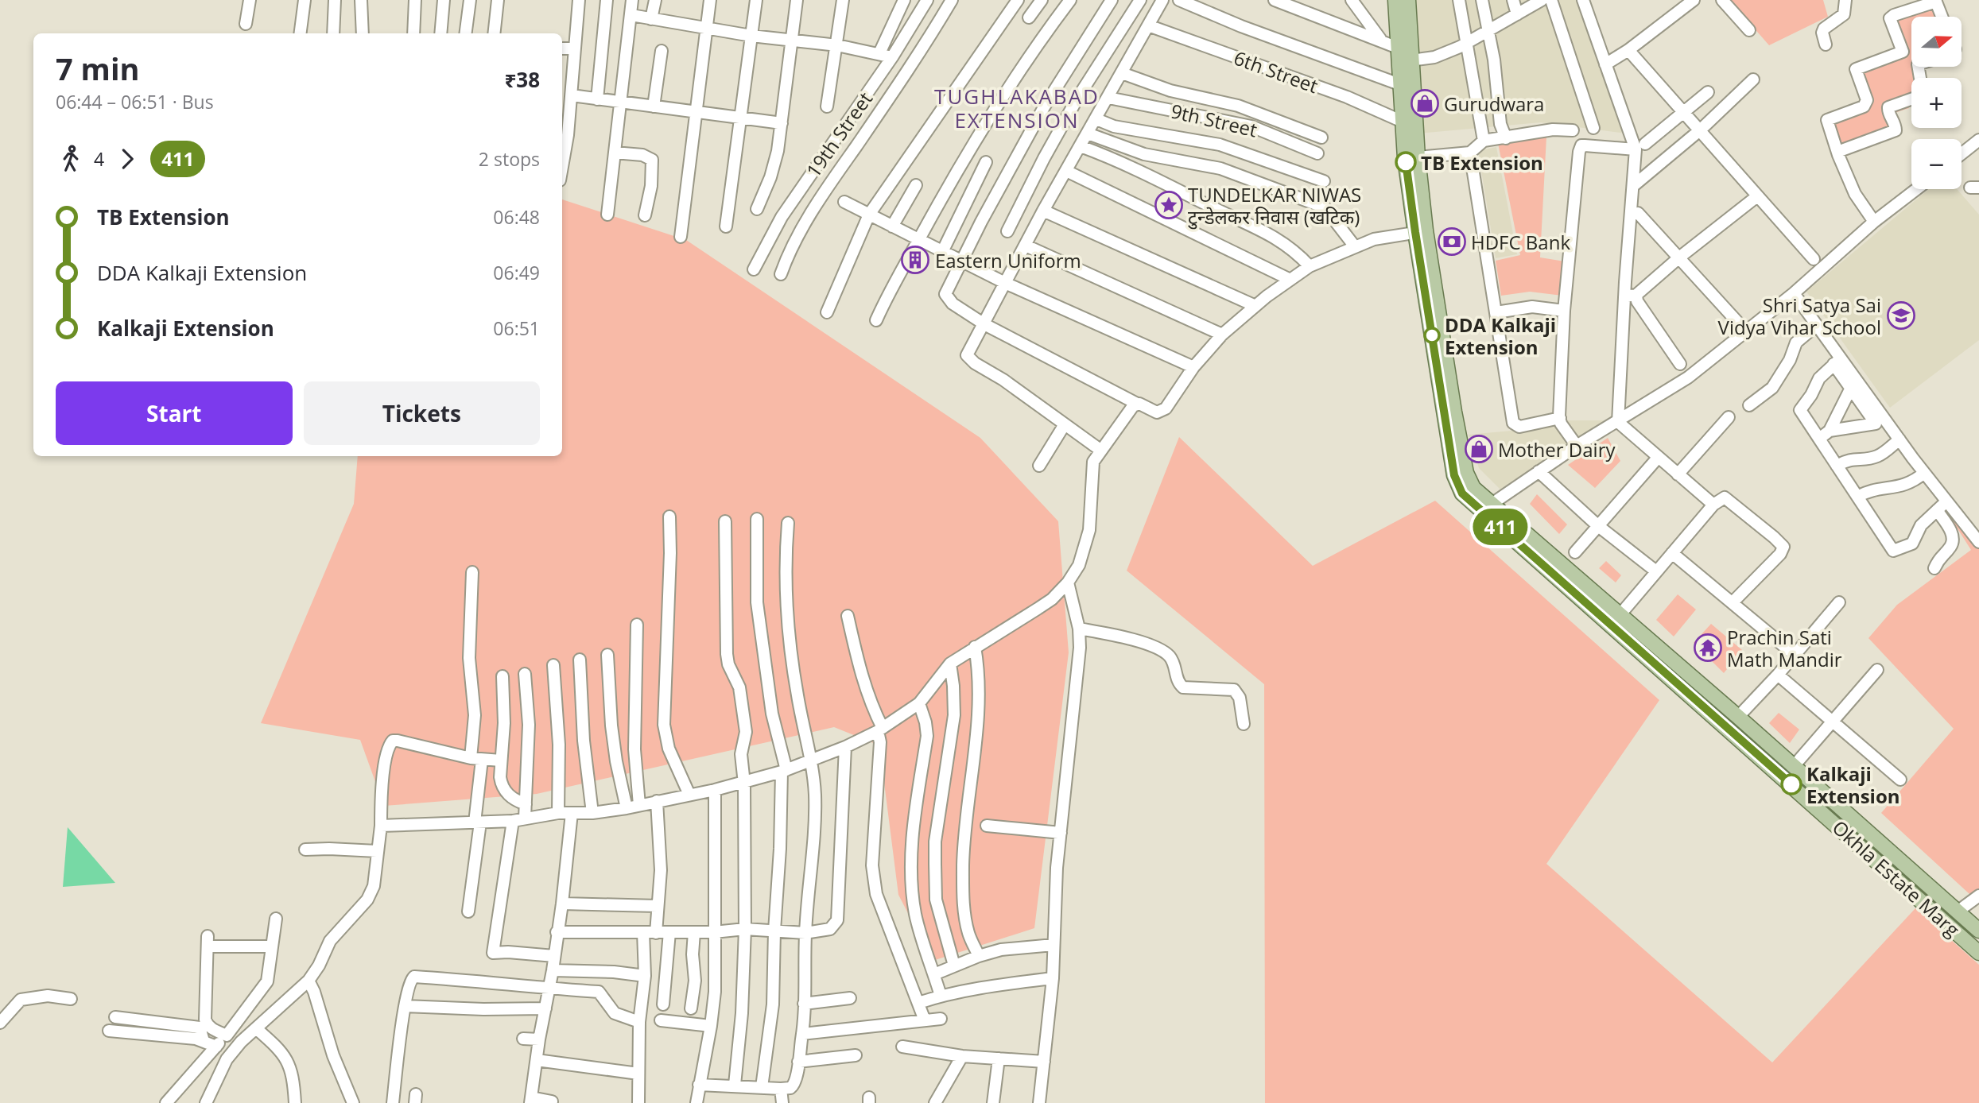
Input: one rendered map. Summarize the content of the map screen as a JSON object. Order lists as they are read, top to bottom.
{
  "streets": {
    "main road": ["Okhla Estate Marg"],
    "street": ["6th Street", "9th Street", "19th Street"]
  },
  "crossings": [
    ["6th Street", "Okhla Estate Marg"]
  ],
  "districts": ["TUGHLAKABAD EXTENSION"],
  "places": {
    "shop": ["Gurudwara", "Mother Dairy"],
    "other": ["TB Extension", "DDA Kalkaji Extension", "Kalkaji Extension"],
    "place": ["TUNDELKAR NIWAS टुन्डेलकर निवास (खटिक)"],
    "bank": ["HDFC Bank"],
    "building": ["Eastern Uniform"],
    "school or university": ["Shri Satya Sai Vidya Vihar School"],
    "temple": ["Prachin Sati Math Mandir"]
  },
  "lines": ["bus line 411"],
  "north": "right",
  "page": {
    "on_map": "411",
    "map_buttons": ["+", "−"],
    "heading": ["7 min", "06:44 – 06:51 · Bus", "₹38"],
    "legs": ["4", "411", "2 stops"],
    "list": [
      {
        "name": "TB Extension",
        "value": "06:48"
      },
      {
        "name": "DDA Kalkaji Extension",
        "value": "06:49"
      },
      {
        "name": "Kalkaji Extension",
        "value": "06:51"
      }
    ],
    "buttons": ["Start", "Tickets"]
  }
}
